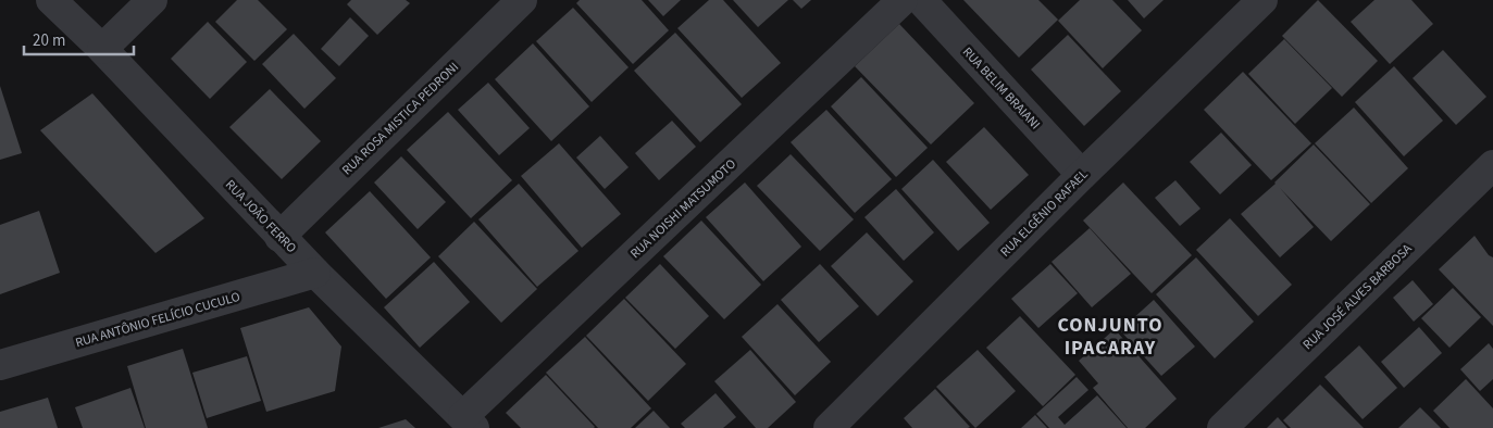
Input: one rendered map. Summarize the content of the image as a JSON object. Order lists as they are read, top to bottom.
{
  "streets": {
    "street": [
      "RUA BELIM BRAIANI",
      "RUA ROSA MISTICA PEDRONI",
      "RUA NOISHI MATSUMOTO",
      "RUA ELGÊNIO RAFAEL",
      "RUA JOÃO FERRO",
      "RUA JOSÉ ALVES BARBOSA",
      "RUA ANTÔNIO FELÍCIO CUCULO"
    ]
  },
  "crossings": [
    ["RUA BELIM BRAIANI", "RUA ELGÊNIO RAFAEL"],
    ["RUA ROSA MISTICA PEDRONI", "RUA JOÃO FERRO"],
    ["RUA NOISHI MATSUMOTO", "RUA JOÃO FERRO"],
    ["RUA JOÃO FERRO", "RUA ANTÔNIO FELÍCIO CUCULO"]
  ],
  "districts": ["CONJUNTO IPACARAY"],
  "scale_bar": "20 m"
}
